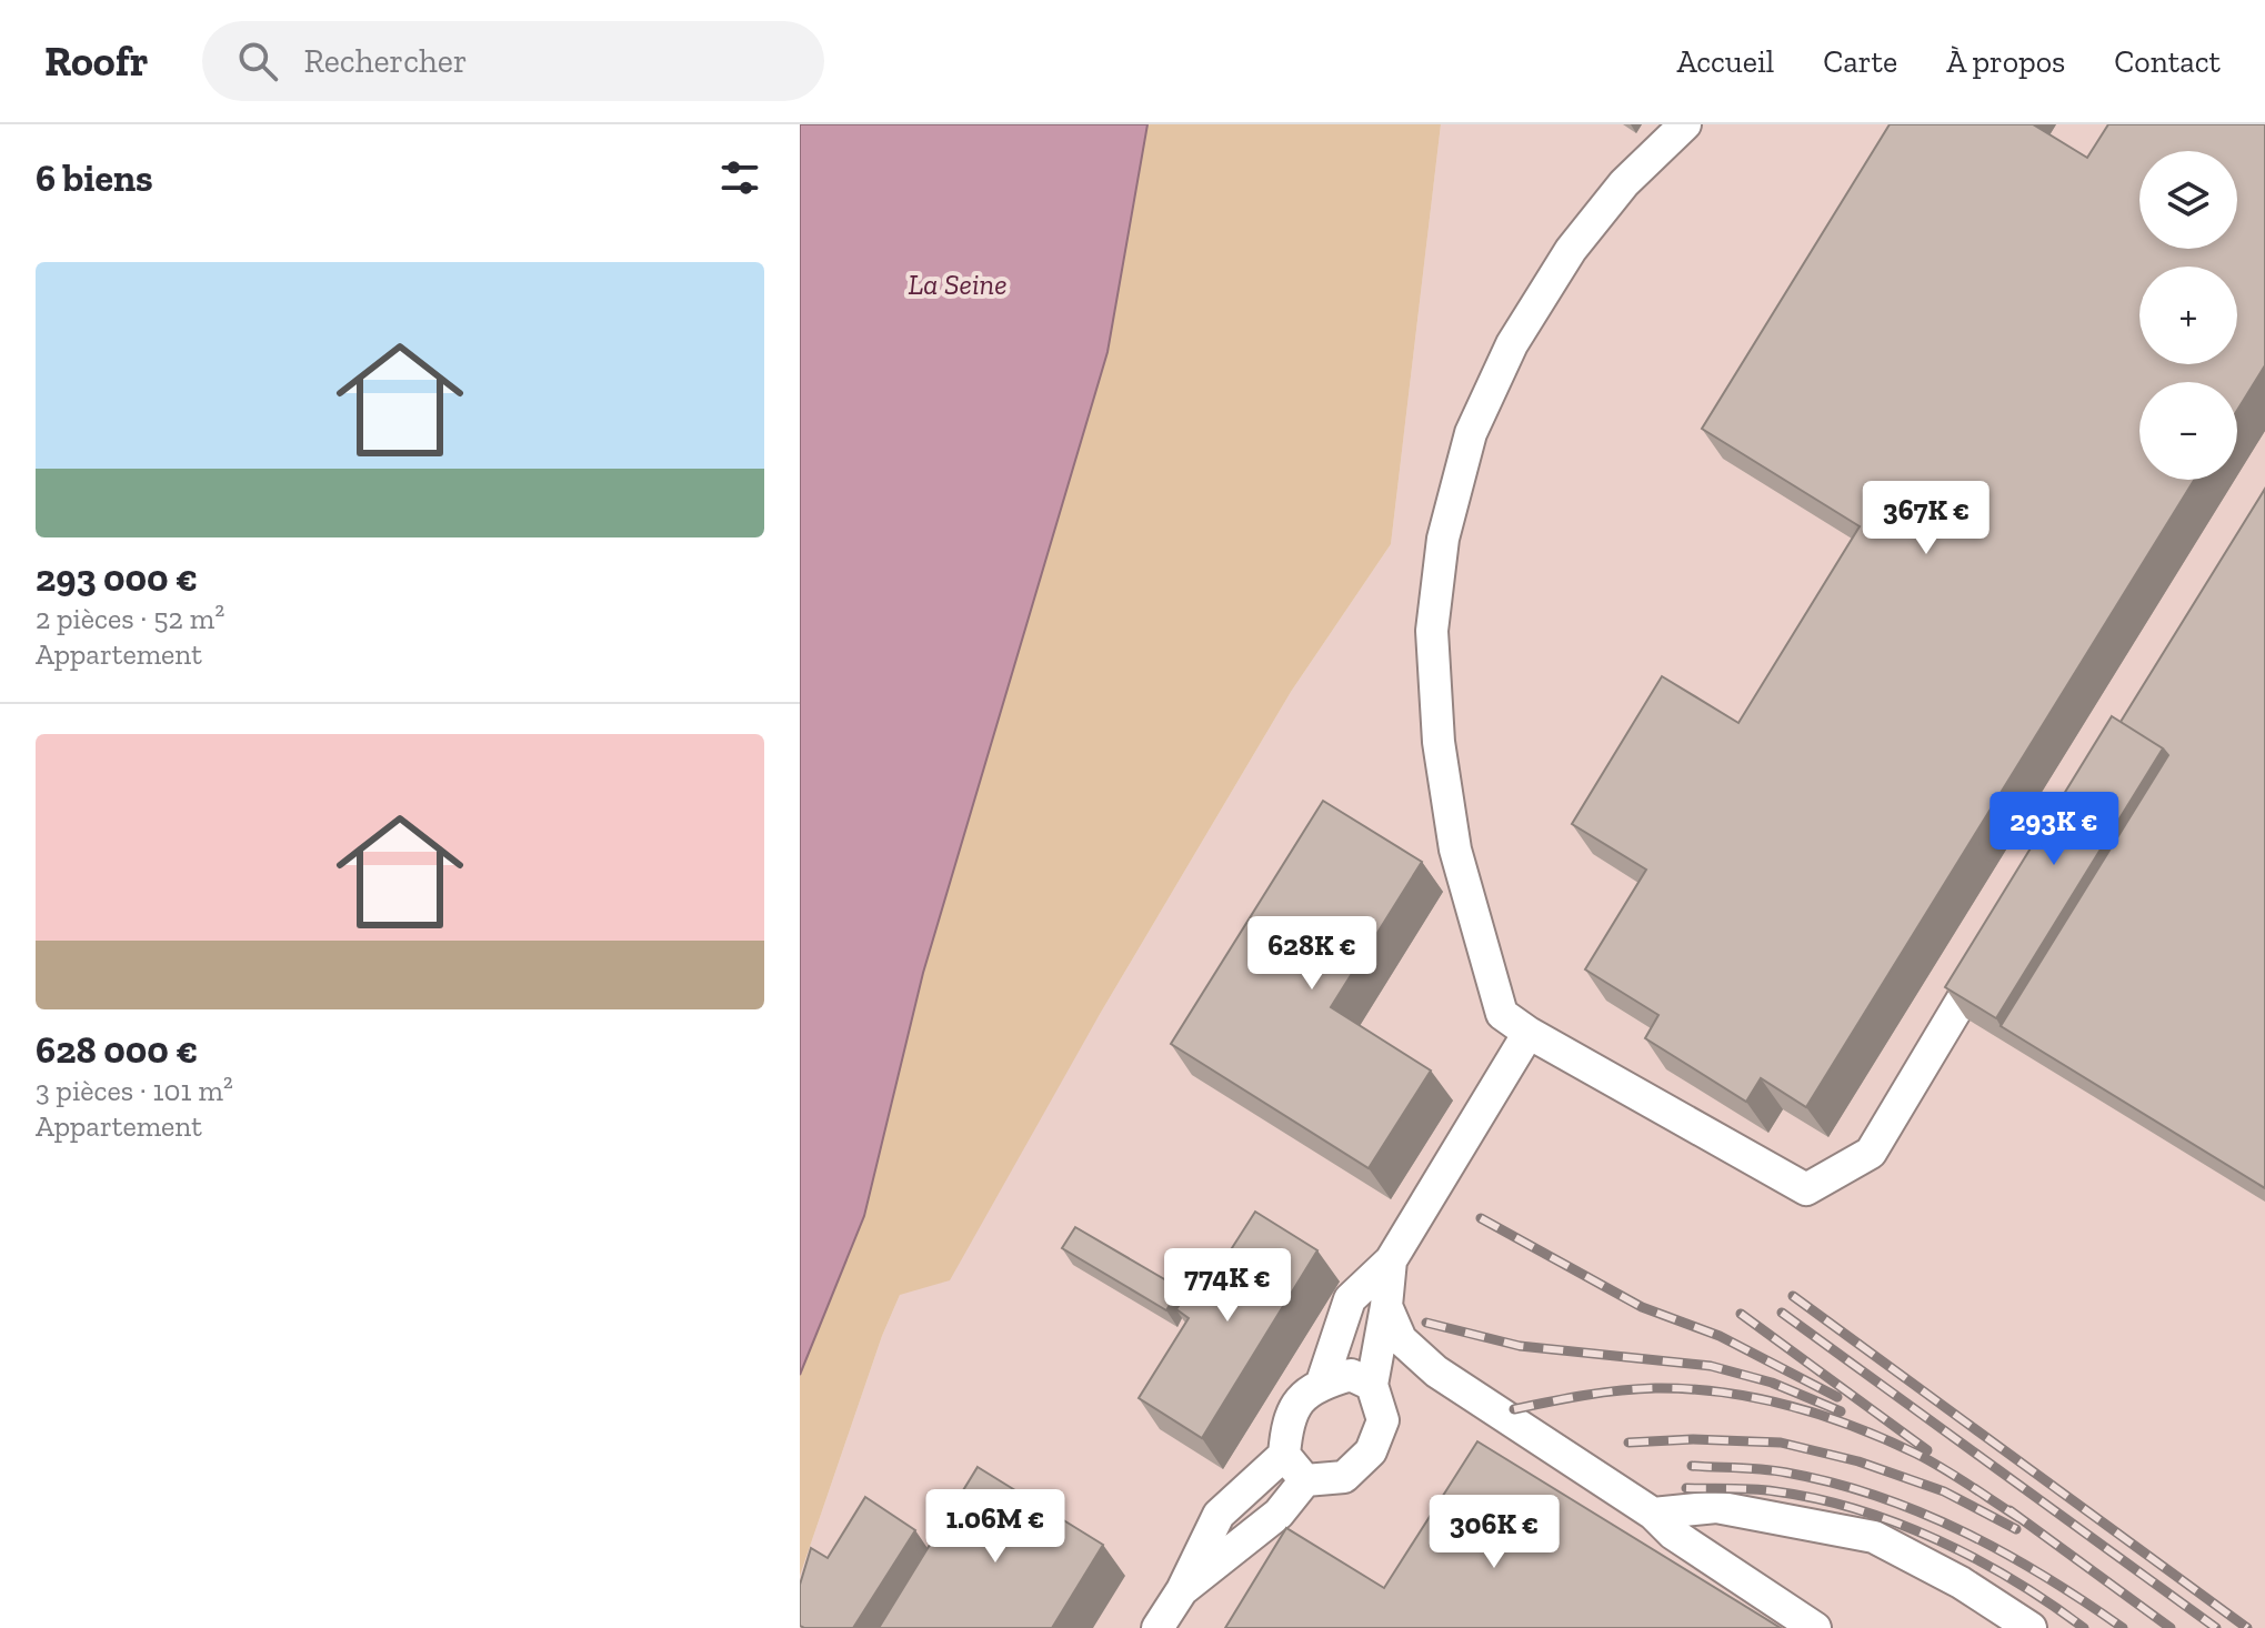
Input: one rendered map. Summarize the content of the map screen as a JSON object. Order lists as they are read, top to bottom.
{
  "water": ["La Seine"],
  "page": {
    "header": "Roofr",
    "search": "Rechercher",
    "nav": [
      "Accueil",
      "Carte",
      "À propos",
      "Contact"
    ],
    "heading": "6 biens",
    "map_buttons": ["+", "−"],
    "list": [
      {
        "name": "293 000 €",
        "note": "2 pièces · 52 m² · Appartement"
      },
      {
        "name": "628 000 €",
        "note": "3 pièces · 101 m² · Appartement"
      }
    ],
    "price": [
      "367K €",
      "293K €",
      "628K €",
      "774K €",
      "1.06M €",
      "306K €"
    ]
  }
}
